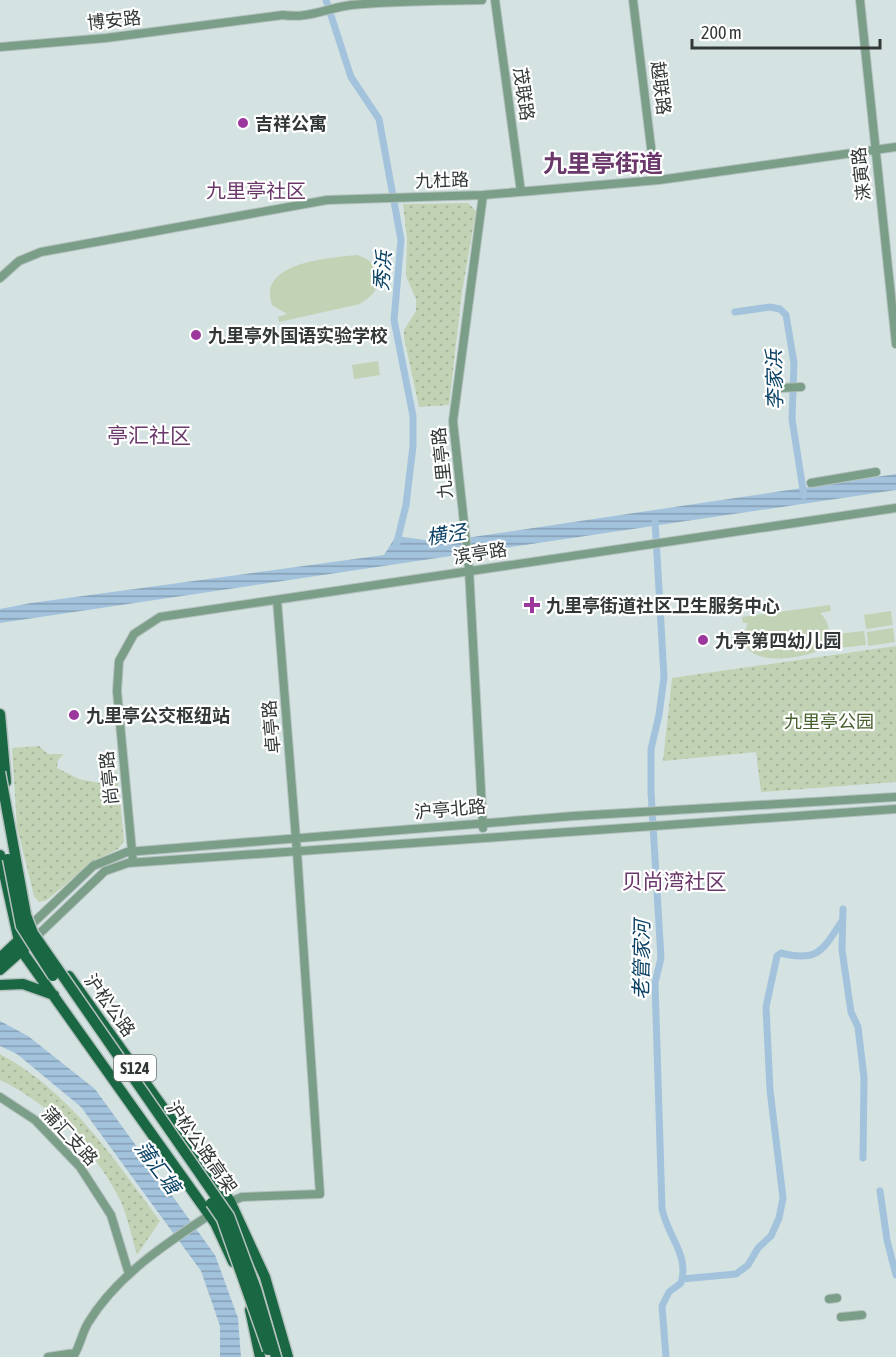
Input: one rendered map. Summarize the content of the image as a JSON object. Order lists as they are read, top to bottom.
{
  "streets": {
    "main road": ["沪松公路", "S124", "沪松公路高架"],
    "street": [
      "博安路",
      "越联路",
      "茂联路",
      "涞寅路",
      "九杜路",
      "九里亭路",
      "滨亭路",
      "卓亭路",
      "尚亭路",
      "沪亭北路",
      "蒲汇支路"
    ]
  },
  "crossings": [
    ["越联路", "九杜路"],
    ["茂联路", "九杜路"],
    ["涞寅路", "九杜路"],
    ["九杜路", "九里亭路"],
    ["九里亭路", "滨亭路"],
    ["九里亭路", "沪亭北路"],
    ["滨亭路", "卓亭路"],
    ["滨亭路", "尚亭路"],
    ["卓亭路", "沪亭北路"],
    ["卓亭路", "沪松公路"],
    ["尚亭路", "沪亭北路"],
    ["沪亭北路", "沪松公路"]
  ],
  "districts": [
    "九里亭街道",
    "九里亭社区",
    "亭汇社区",
    "贝尚湾社区"
  ],
  "water": [
    "秀浜",
    "李家浜",
    "横泾",
    "老管家河",
    "蒲汇塘"
  ],
  "parks": ["九里亭公园"],
  "places": {
    "other": [
      "吉祥公寓",
      "九里亭外国语实验学校",
      "九亭第四幼儿园",
      "九里亭公交枢纽站"
    ],
    "health": ["九里亭街道社区卫生服务中心"]
  },
  "scale_bar": "200 m"
}
